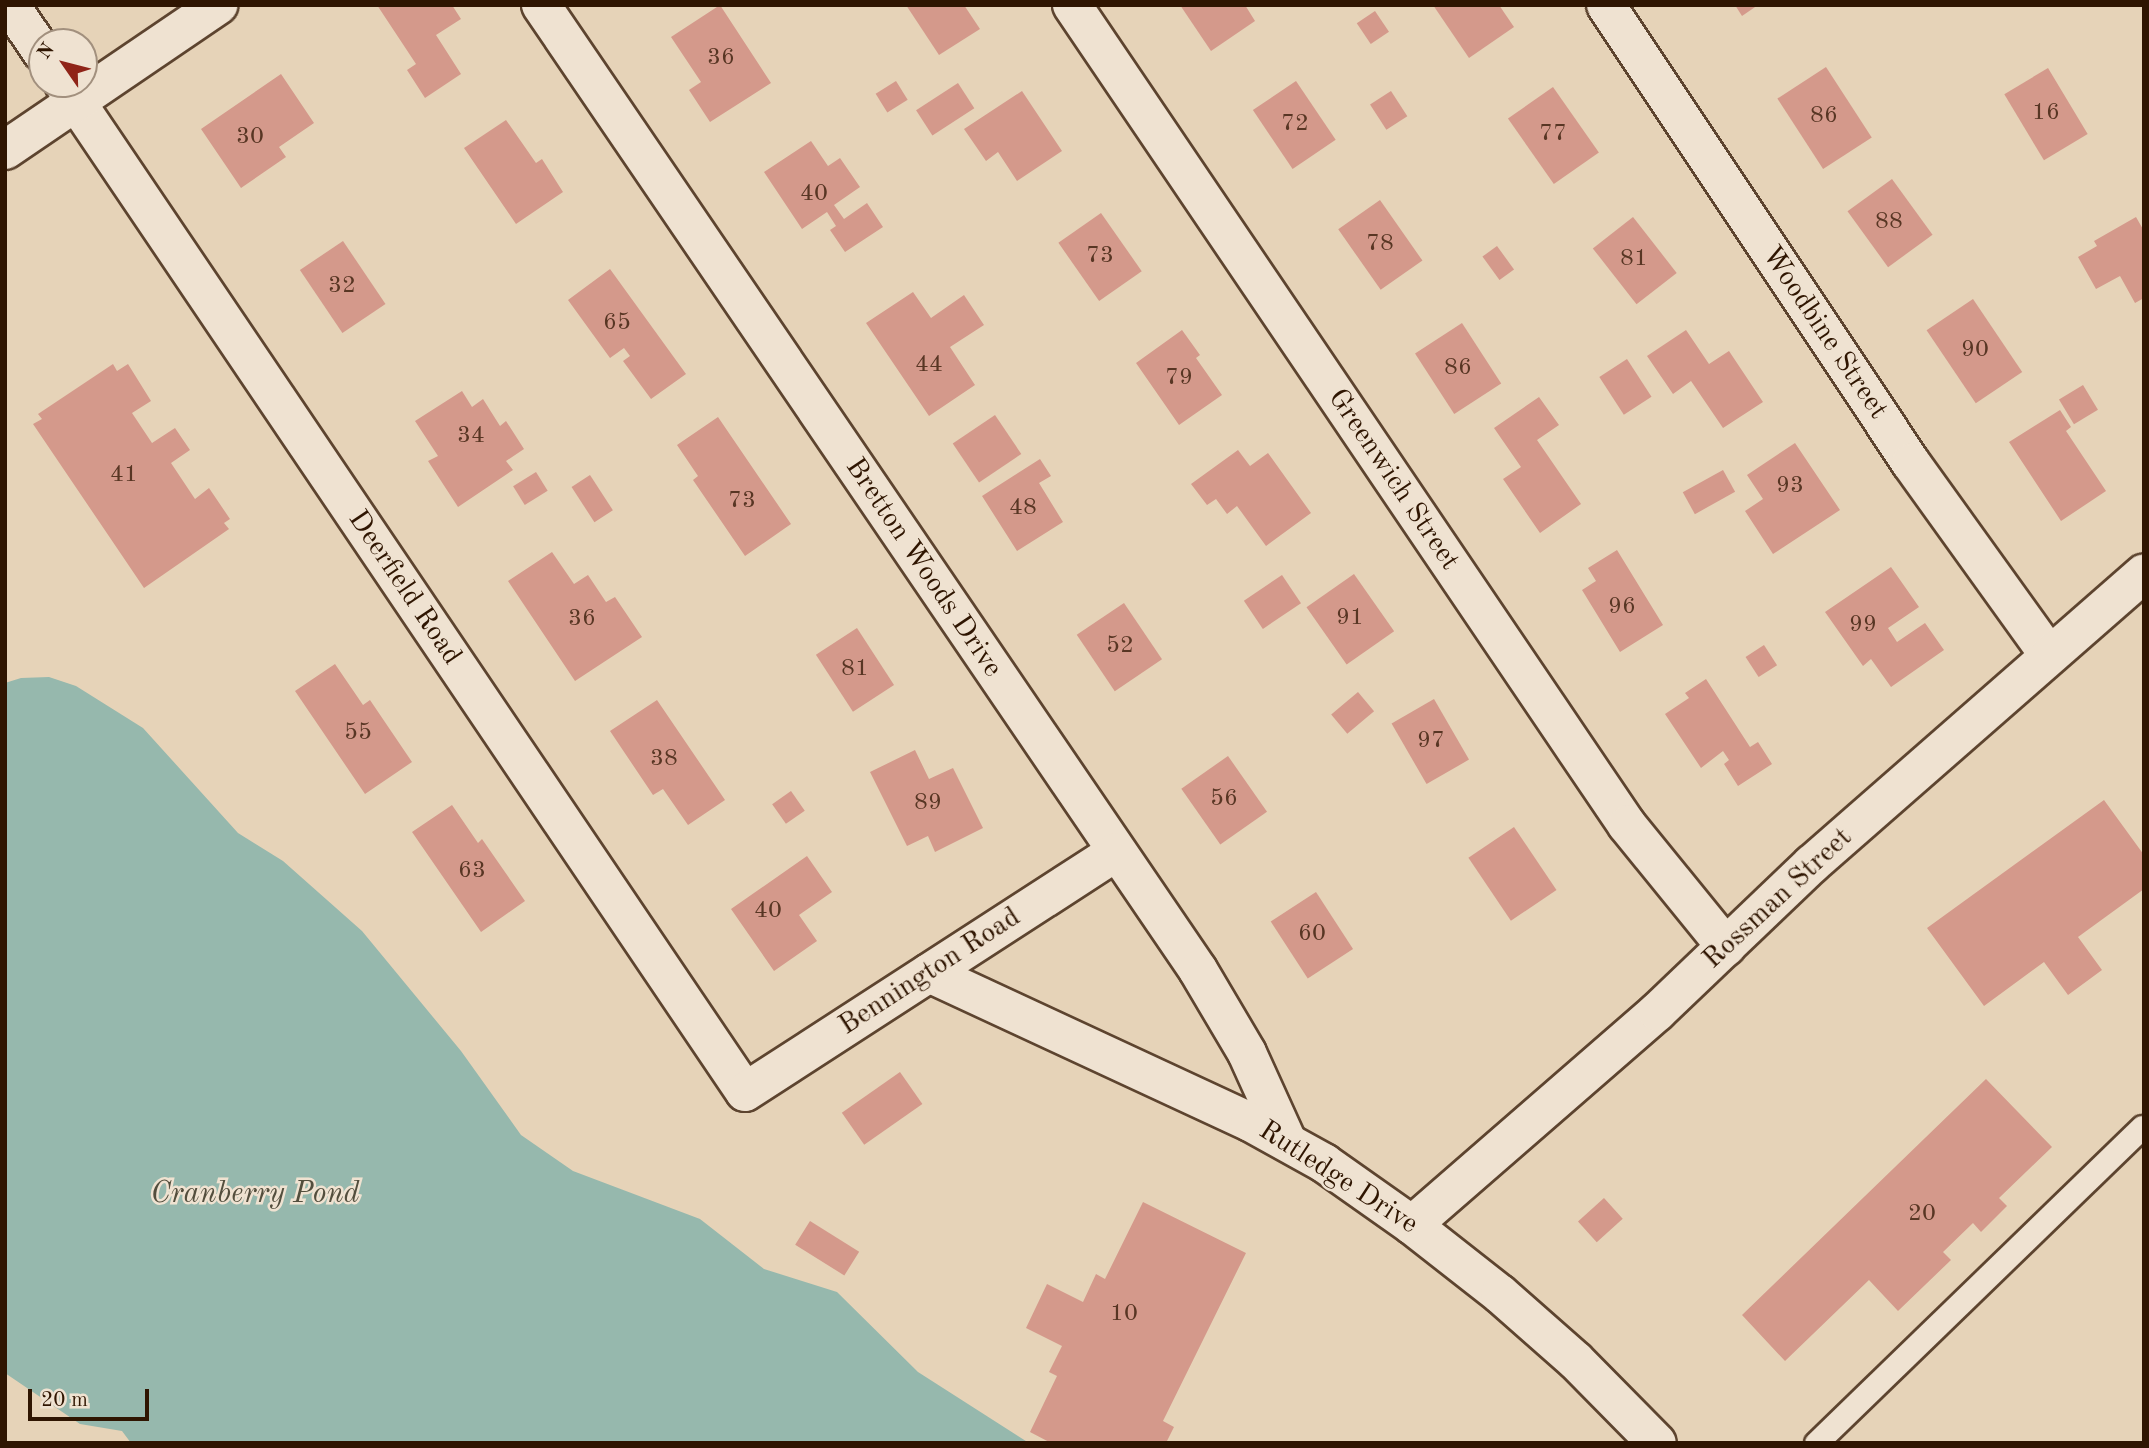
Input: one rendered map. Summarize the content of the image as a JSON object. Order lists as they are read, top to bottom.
{
  "streets": {
    "street": [
      "Woodbine Street",
      "Greenwich Street",
      "Bretton Woods Drive",
      "Deerfield Road",
      "Rossman Street",
      "Bennington Road",
      "Rutledge Drive"
    ]
  },
  "crossings": [
    ["Woodbine Street", "Rossman Street"],
    ["Greenwich Street", "Rossman Street"],
    ["Bretton Woods Drive", "Bennington Road"],
    ["Bretton Woods Drive", "Rutledge Drive"],
    ["Deerfield Road", "Bennington Road"],
    ["Rossman Street", "Rutledge Drive"],
    ["Bennington Road", "Rutledge Drive"]
  ],
  "water": ["Cranberry Pond"],
  "house_numbers": [
    "36",
    "16",
    "86",
    "72",
    "77",
    "30",
    "40",
    "88",
    "78",
    "73",
    "81",
    "32",
    "65",
    "90",
    "44",
    "86",
    "79",
    "34",
    "41",
    "93",
    "73",
    "48",
    "96",
    "91",
    "36",
    "99",
    "52",
    "81",
    "55",
    "97",
    "38",
    "56",
    "89",
    "63",
    "40",
    "60",
    "20",
    "10"
  ],
  "scale_bar": "20 m",
  "north": "top left"
}
